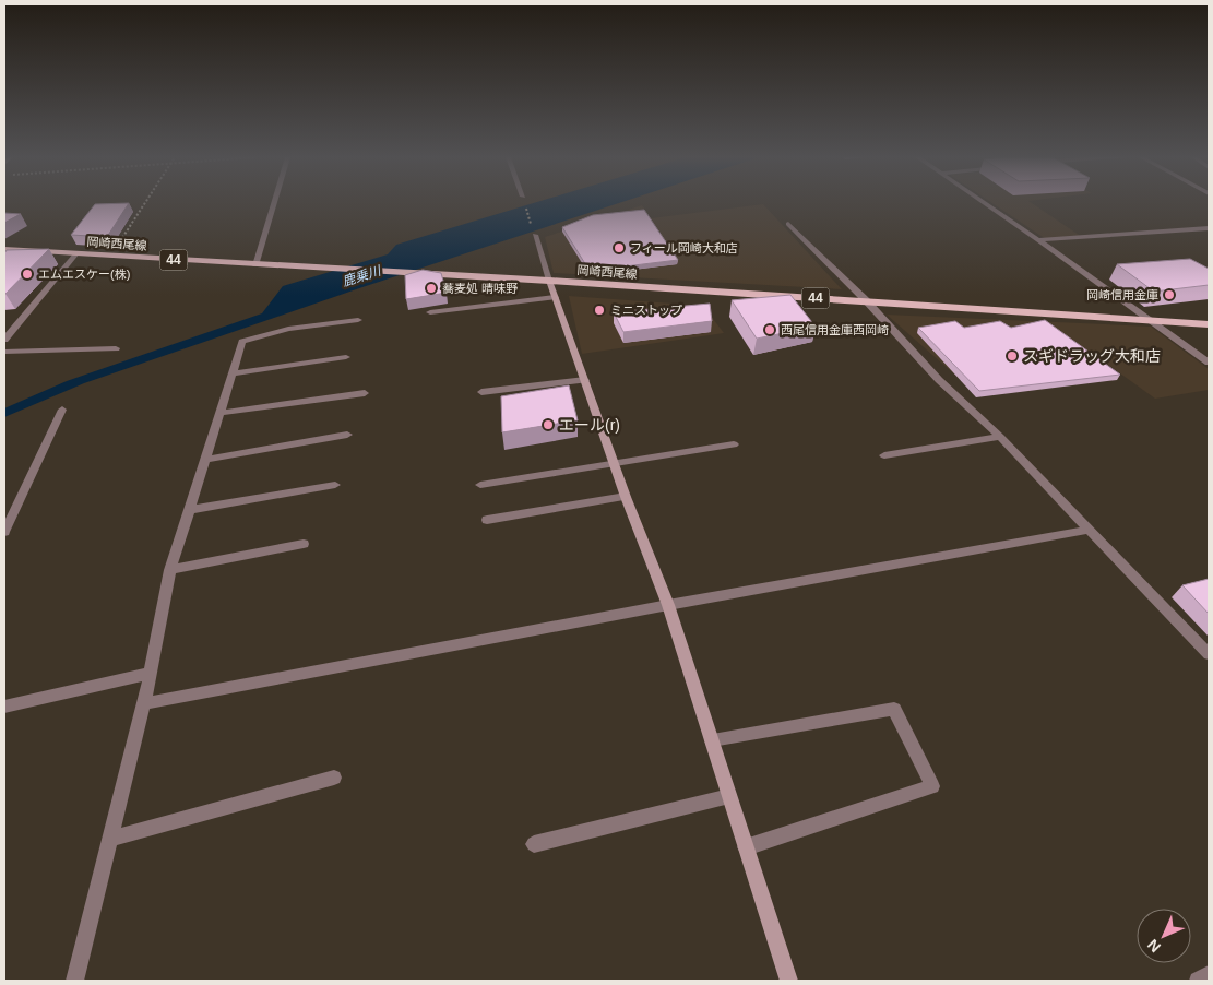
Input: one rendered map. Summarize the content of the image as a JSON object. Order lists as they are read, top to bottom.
{
  "streets": {
    "main road": ["岡崎西尾線", "44"]
  },
  "water": ["鹿乗川"],
  "places": [
    "フィール岡崎大和店",
    "エムエスケー(株)",
    "蕎麦処 晴味野",
    "岡崎信用金庫",
    "ミニストップ",
    "西尾信用金庫西岡崎",
    "スギドラッグ大和店",
    "エール(r)"
  ],
  "north": "bottom left"
}
